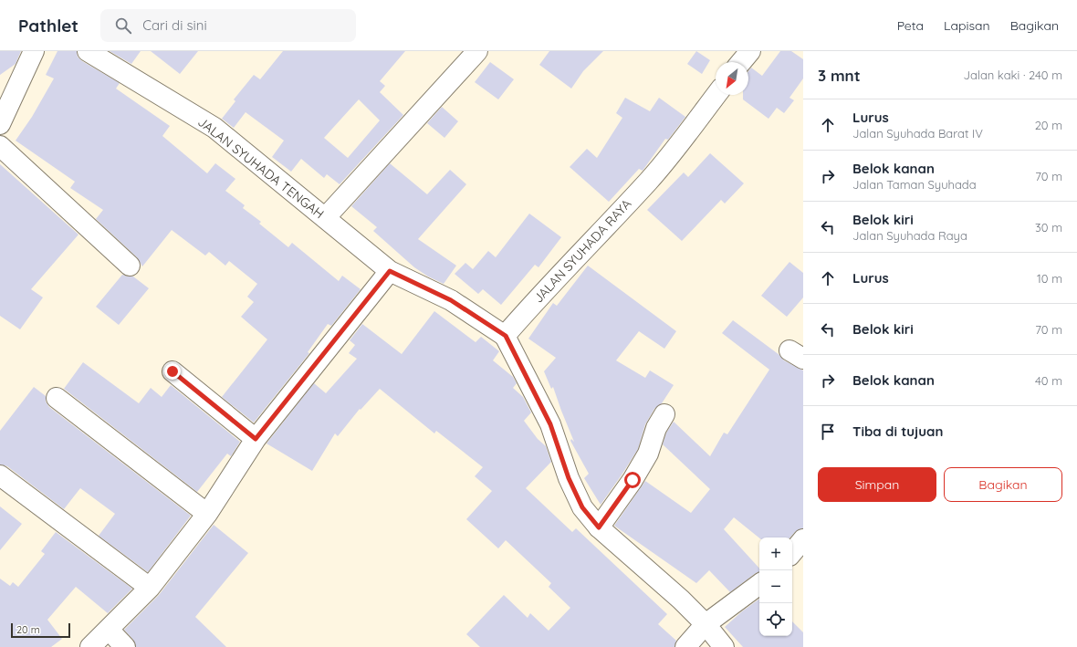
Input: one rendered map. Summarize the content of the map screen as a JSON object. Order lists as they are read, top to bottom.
{
  "streets": {
    "street": ["JALAN SYUHADA TENGAH", "JALAN SYUHADA RAYA"]
  },
  "crossings": [
    ["JALAN SYUHADA TENGAH", "JALAN SYUHADA RAYA"]
  ],
  "scale_bar": "20 m",
  "north": "bottom left",
  "page": {
    "header": "Pathlet",
    "search": "Cari di sini",
    "nav": ["Peta", "Lapisan", "Bagikan"],
    "heading": ["3 mnt", "Jalan kaki · 240 m"],
    "list": [
      ["Lurus", "Jalan Syuhada Barat IV", "20 m"],
      ["Belok kanan", "Jalan Taman Syuhada", "70 m"],
      ["Belok kiri", "Jalan Syuhada Raya", "30 m"],
      ["Lurus", "10 m"],
      ["Belok kiri", "70 m"],
      ["Belok kanan", "40 m"],
      "Tiba di tujuan"
    ],
    "buttons": ["Simpan", "Bagikan"],
    "map_buttons": ["+", "−"],
    "scale": "20 m"
  }
}
